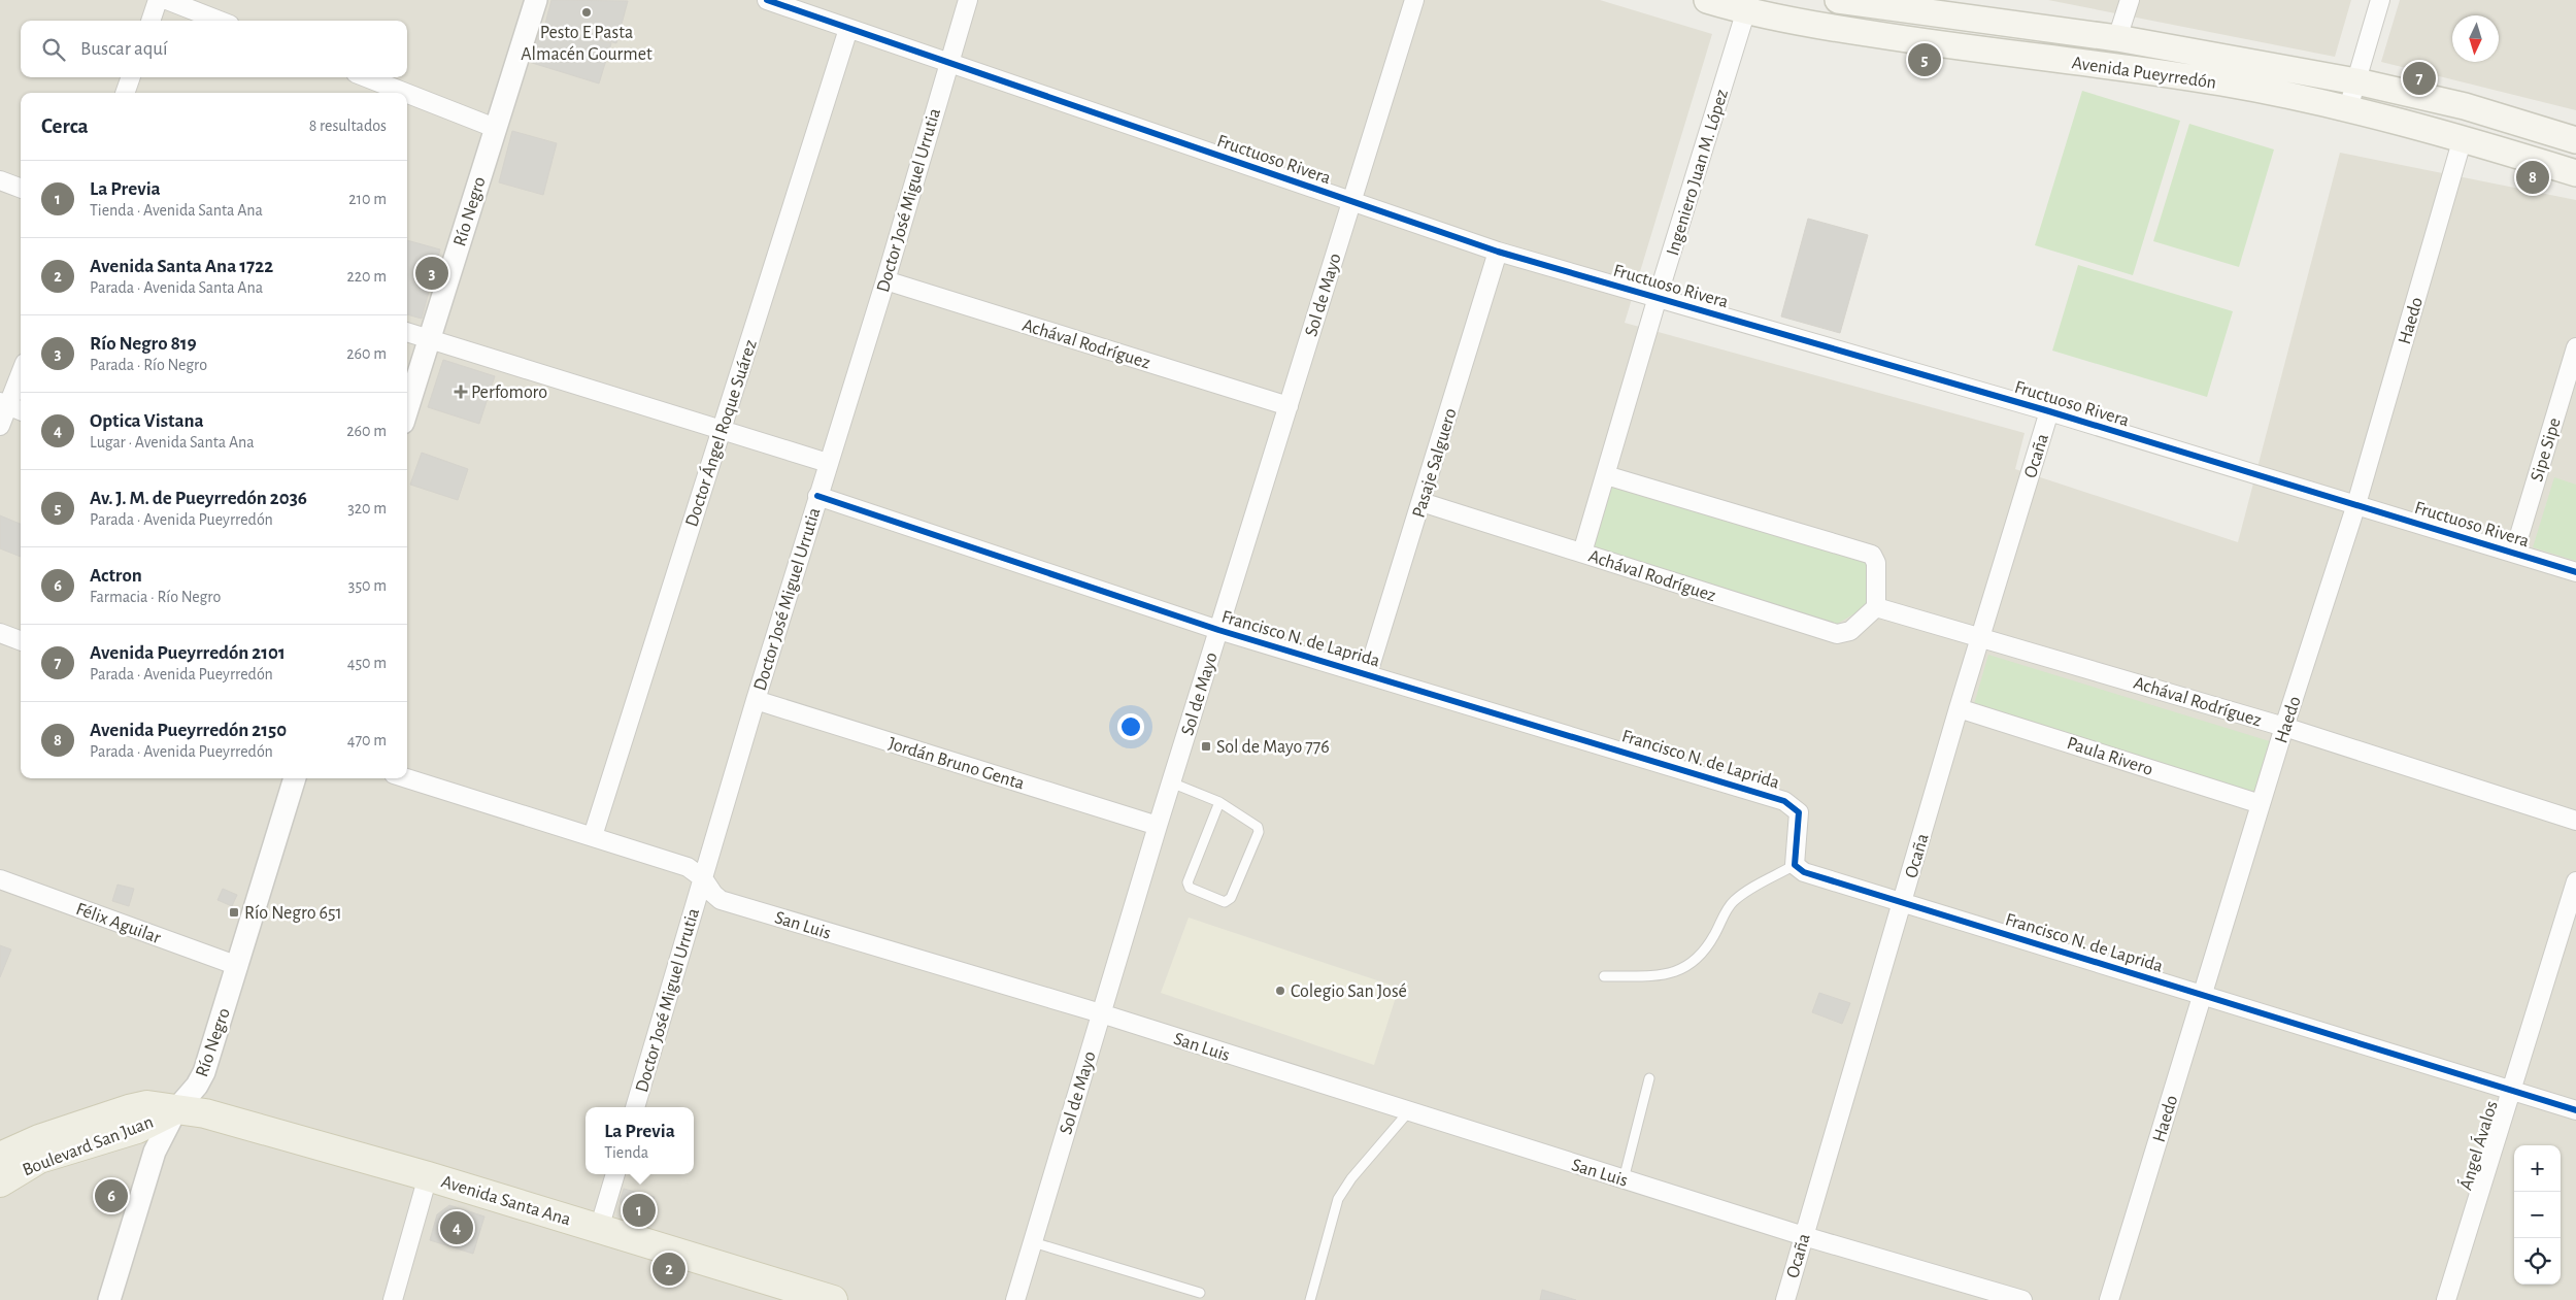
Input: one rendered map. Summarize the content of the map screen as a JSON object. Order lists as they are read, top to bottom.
{
  "streets": {
    "main road": ["Avenida Pueyrredón", "Boulevard San Juan", "Avenida Santa Ana"],
    "street": [
      "Fructuoso Rivera",
      "Ingeniero Juan M. López",
      "Doctor José Miguel Urrutia",
      "Río Negro",
      "Sol de Mayo",
      "Haedo",
      "Achával Rodríguez",
      "Doctor Ángel Roque Suárez",
      "Sipe Sipe",
      "Ocaña",
      "Pasaje Salguero",
      "Francisco N. de Laprida",
      "Paula Rivero",
      "Jordán Bruno Genta",
      "Félix Aguilar",
      "San Luis",
      "Ángel Ávalos"
    ]
  },
  "crossings": [
    ["Avenida Pueyrredón", "Ingeniero Juan M. López"],
    ["Avenida Pueyrredón", "Haedo"],
    ["Fructuoso Rivera", "Ingeniero Juan M. López"],
    ["Fructuoso Rivera", "Doctor José Miguel Urrutia"],
    ["Fructuoso Rivera", "Sol de Mayo"],
    ["Fructuoso Rivera", "Haedo"],
    ["Fructuoso Rivera", "Doctor Ángel Roque Suárez"],
    ["Fructuoso Rivera", "Sipe Sipe"],
    ["Fructuoso Rivera", "Ocaña"],
    ["Fructuoso Rivera", "Pasaje Salguero"],
    ["Ingeniero Juan M. López", "Achával Rodríguez"],
    ["Doctor José Miguel Urrutia", "Achával Rodríguez"],
    ["Doctor José Miguel Urrutia", "Francisco N. de Laprida"],
    ["Doctor José Miguel Urrutia", "Jordán Bruno Genta"],
    ["Doctor José Miguel Urrutia", "San Luis"],
    ["Río Negro", "Félix Aguilar"],
    ["Río Negro", "Boulevard San Juan"],
    ["Río Negro", "Avenida Santa Ana"],
    ["Sol de Mayo", "Achával Rodríguez"],
    ["Sol de Mayo", "Francisco N. de Laprida"],
    ["Sol de Mayo", "Jordán Bruno Genta"],
    ["Sol de Mayo", "San Luis"],
    ["Haedo", "Achával Rodríguez"],
    ["Haedo", "Francisco N. de Laprida"],
    ["Haedo", "Paula Rivero"],
    ["Achával Rodríguez", "Ocaña"],
    ["Achával Rodríguez", "Pasaje Salguero"],
    ["Doctor Ángel Roque Suárez", "San Luis"],
    ["Ocaña", "Francisco N. de Laprida"],
    ["Ocaña", "Paula Rivero"],
    ["Ocaña", "San Luis"],
    ["Pasaje Salguero", "Francisco N. de Laprida"],
    ["Francisco N. de Laprida", "Ángel Ávalos"],
    ["Boulevard San Juan", "Avenida Santa Ana"]
  ],
  "places": {
    "other": ["Pesto E Pasta Almacén Gourmet", "Colegio San José"],
    "health": ["Perfomoro"],
    "transit": ["Sol de Mayo 776", "Río Negro 651"]
  },
  "north": "bottom",
  "page": {
    "search": "Buscar aquí",
    "pins": [
      "5",
      "7",
      "8",
      "3",
      "6",
      "1",
      "4",
      "2"
    ],
    "heading": ["Cerca", "8 resultados"],
    "list": [
      {
        "mark": "1",
        "name": "La Previa",
        "note": "Tienda · Avenida Santa Ana",
        "value": "210 m"
      },
      {
        "mark": "2",
        "name": "Avenida Santa Ana 1722",
        "note": "Parada · Avenida Santa Ana",
        "value": "220 m"
      },
      {
        "mark": "3",
        "name": "Río Negro 819",
        "note": "Parada · Río Negro",
        "value": "260 m"
      },
      {
        "mark": "4",
        "name": "Optica Vistana",
        "note": "Lugar · Avenida Santa Ana",
        "value": "260 m"
      },
      {
        "mark": "5",
        "name": "Av. J. M. de Pueyrredón 2036",
        "note": "Parada · Avenida Pueyrredón",
        "value": "320 m"
      },
      {
        "mark": "6",
        "name": "Actron",
        "note": "Farmacia · Río Negro",
        "value": "350 m"
      },
      {
        "mark": "7",
        "name": "Avenida Pueyrredón 2101",
        "note": "Parada · Avenida Pueyrredón",
        "value": "450 m"
      },
      {
        "mark": "8",
        "name": "Avenida Pueyrredón 2150",
        "note": "Parada · Avenida Pueyrredón",
        "value": "470 m"
      }
    ],
    "popup": ["La Previa", "Tienda"],
    "map_buttons": ["+", "−"]
  }
}
